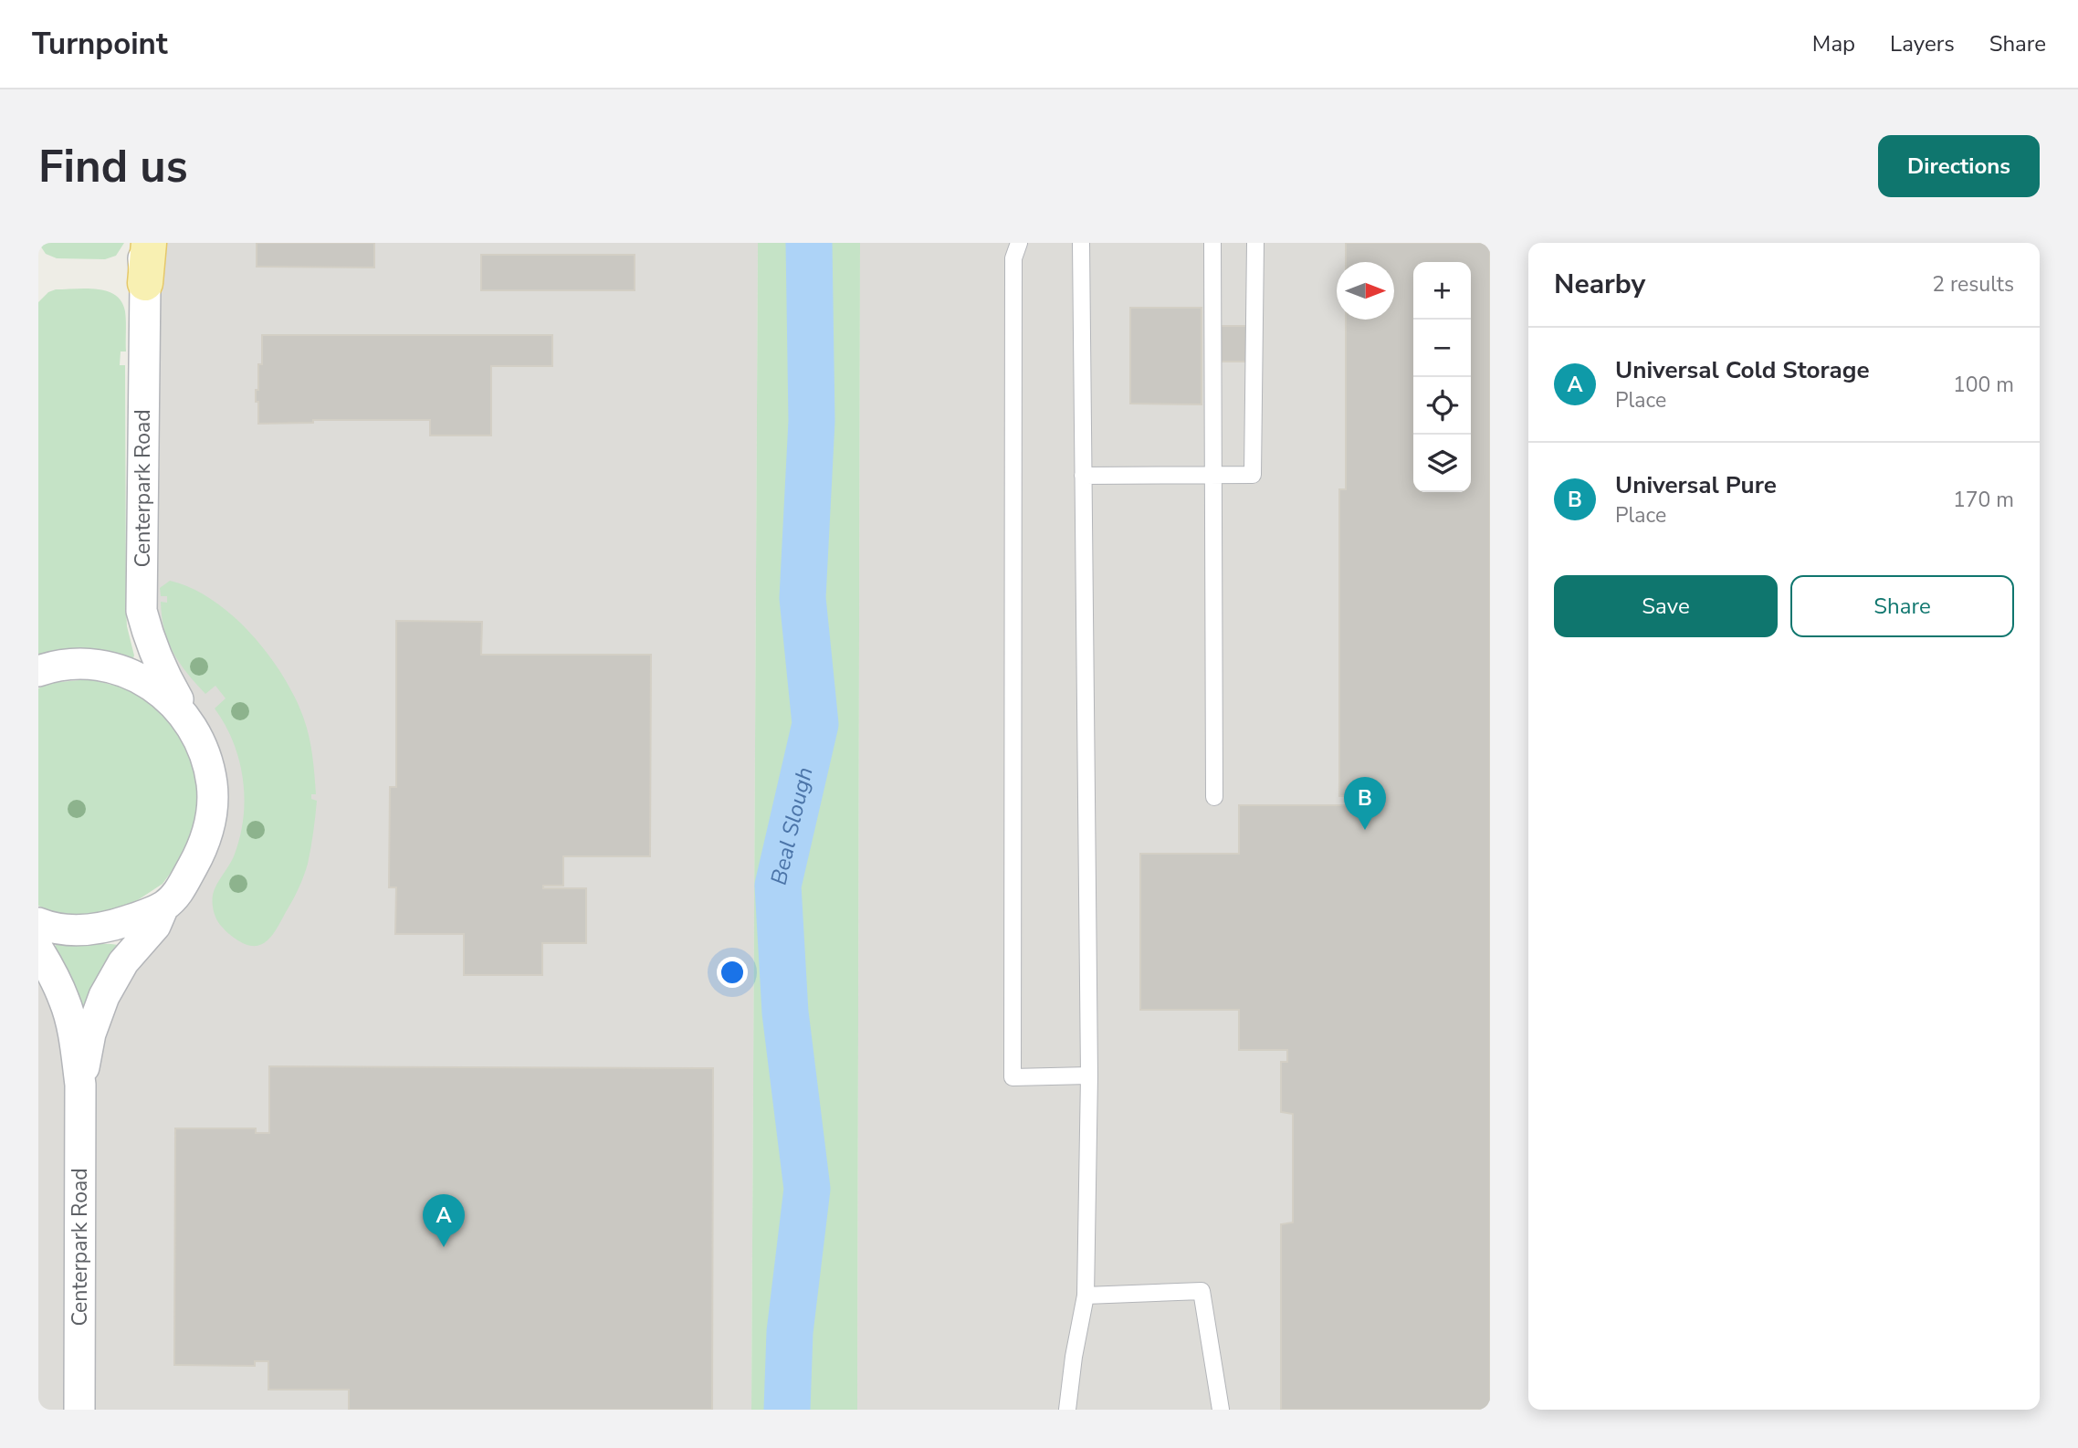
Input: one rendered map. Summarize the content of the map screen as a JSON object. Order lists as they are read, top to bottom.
{
  "streets": {
    "street": ["Centerpark Road"]
  },
  "water": ["Beal Slough"],
  "north": "right",
  "page": {
    "header": "Turnpoint",
    "nav": ["Map", "Layers", "Share"],
    "buttons": [
      "Directions",
      ["Save", "Share"]
    ],
    "title": "Find us",
    "heading": ["Nearby", "2 results"],
    "map_buttons": ["+", "−"],
    "list": [
      {
        "mark": "A",
        "name": "Universal Cold Storage",
        "note": "Place",
        "value": "100 m"
      },
      {
        "mark": "B",
        "name": "Universal Pure",
        "note": "Place",
        "value": "170 m"
      }
    ],
    "pins": ["B", "A"]
  }
}
